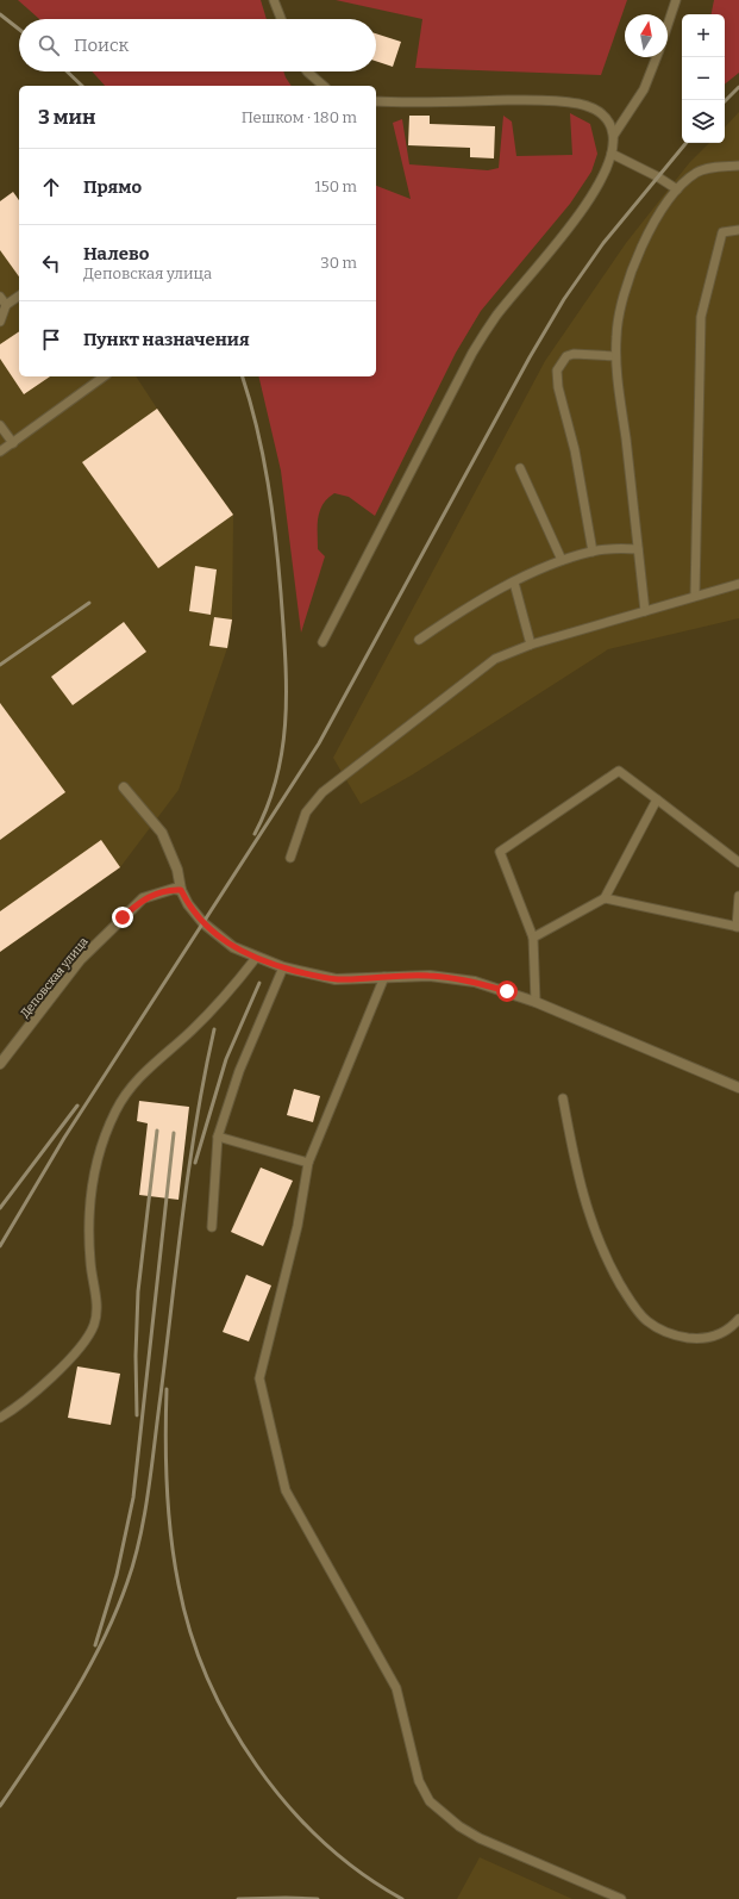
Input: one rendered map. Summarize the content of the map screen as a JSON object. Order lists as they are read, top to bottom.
{
  "streets": {
    "street": ["Деповская улица"]
  },
  "north": "top",
  "page": {
    "map_buttons": ["+", "−"],
    "search": "Поиск",
    "heading": ["3 мин", "Пешком · 180 m"],
    "list": [
      ["Прямо", "150 m"],
      ["Налево", "Деповская улица", "30 m"],
      "Пункт назначения"
    ]
  }
}
